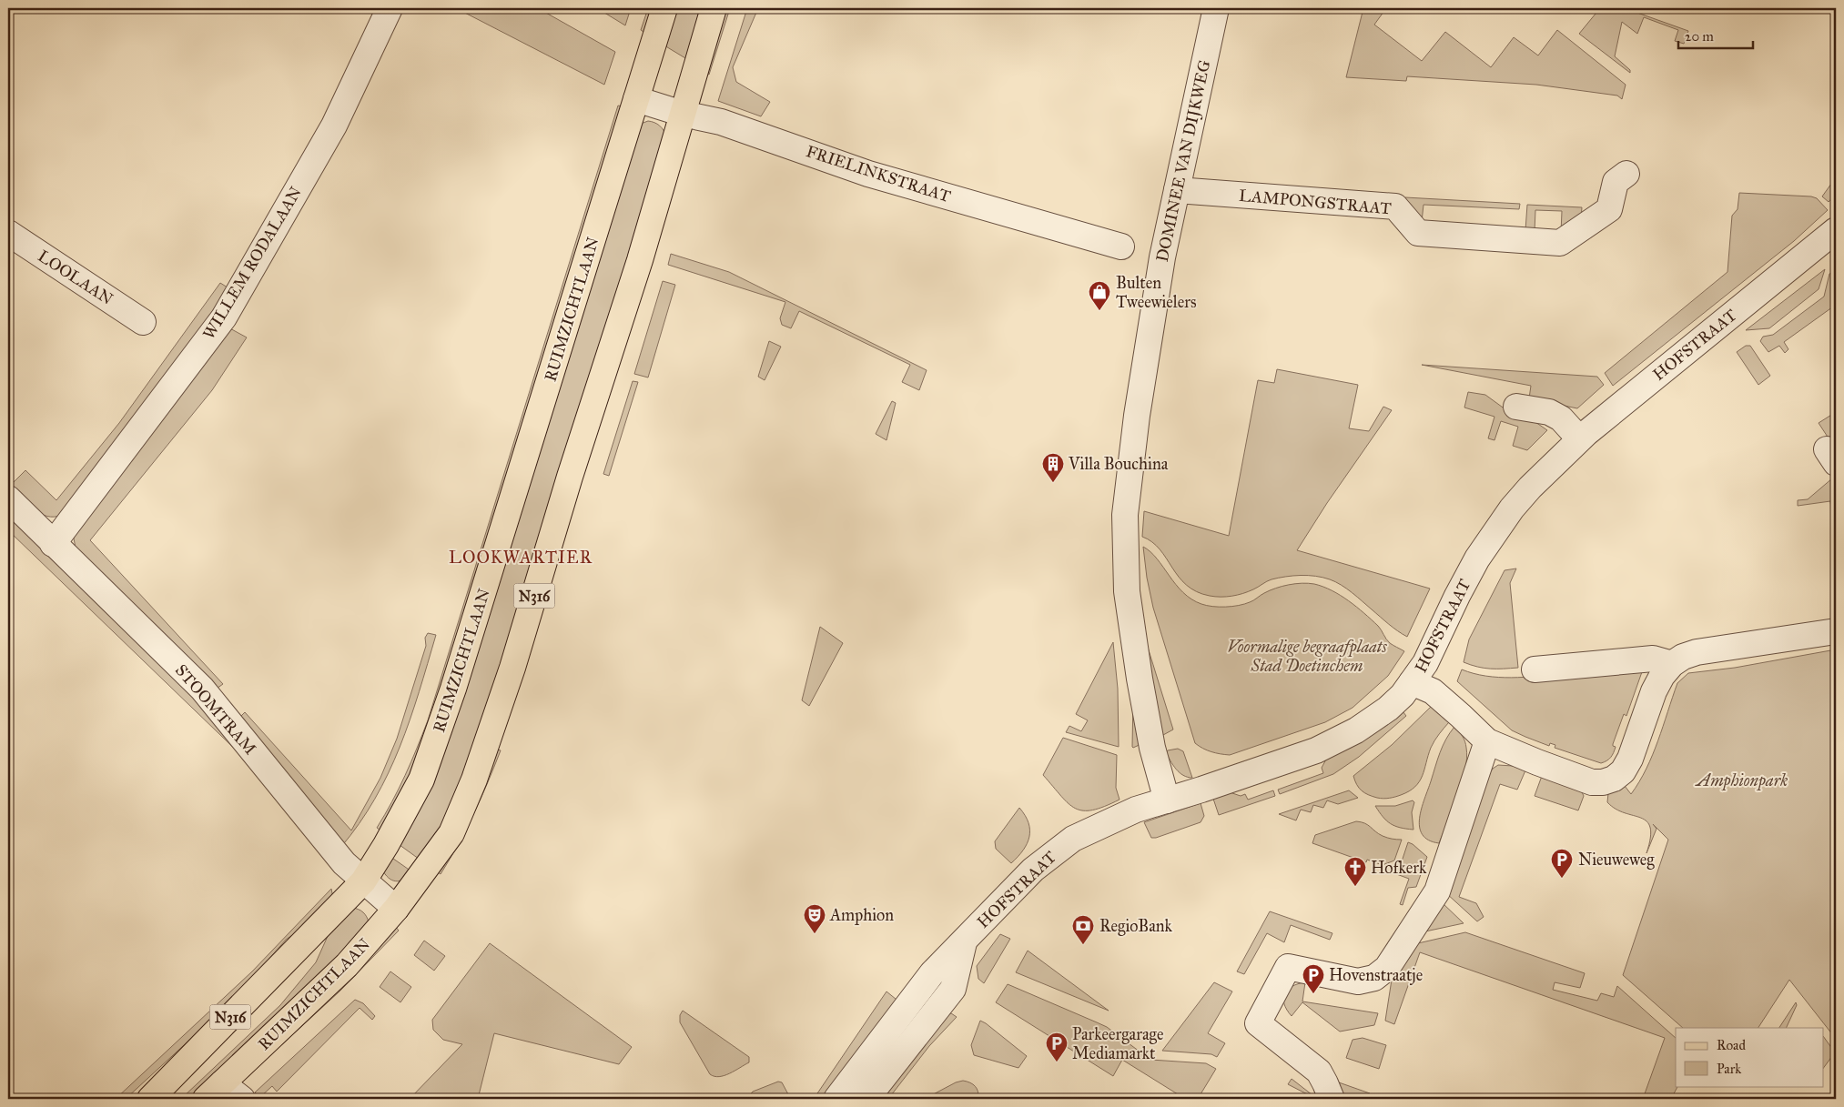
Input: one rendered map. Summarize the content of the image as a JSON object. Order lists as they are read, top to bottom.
{
  "streets": {
    "main road": ["RUIMZICHTLAAN", "N316"],
    "street": [
      "DOMINEE VAN DIJKWEG",
      "FRIELINKSTRAAT",
      "LAMPONGSTRAAT",
      "WILLEM RODALAAN",
      "LOOLAAN",
      "HOFSTRAAT",
      "STOOMTRAM"
    ]
  },
  "crossings": [
    ["DOMINEE VAN DIJKWEG", "LAMPONGSTRAAT"],
    ["DOMINEE VAN DIJKWEG", "HOFSTRAAT"],
    ["FRIELINKSTRAAT", "RUIMZICHTLAAN"],
    ["WILLEM RODALAAN", "STOOMTRAM"],
    ["RUIMZICHTLAAN", "STOOMTRAM"]
  ],
  "districts": ["LOOKWARTIER"],
  "parks": ["Voormalige begraafplaats Stad Doetinchem", "Amphionpark"],
  "places": {
    "shop": ["Bulten Tweewielers"],
    "building": ["Villa Bouchina"],
    "parking": ["Nieuweweg", "Hovenstraatje", "Parkeergarage Mediamarkt"],
    "church": ["Hofkerk"],
    "theatre": ["Amphion"],
    "bank": ["RegioBank"]
  },
  "legend": ["Road", "Park"],
  "scale_bar": "20 m"
}
